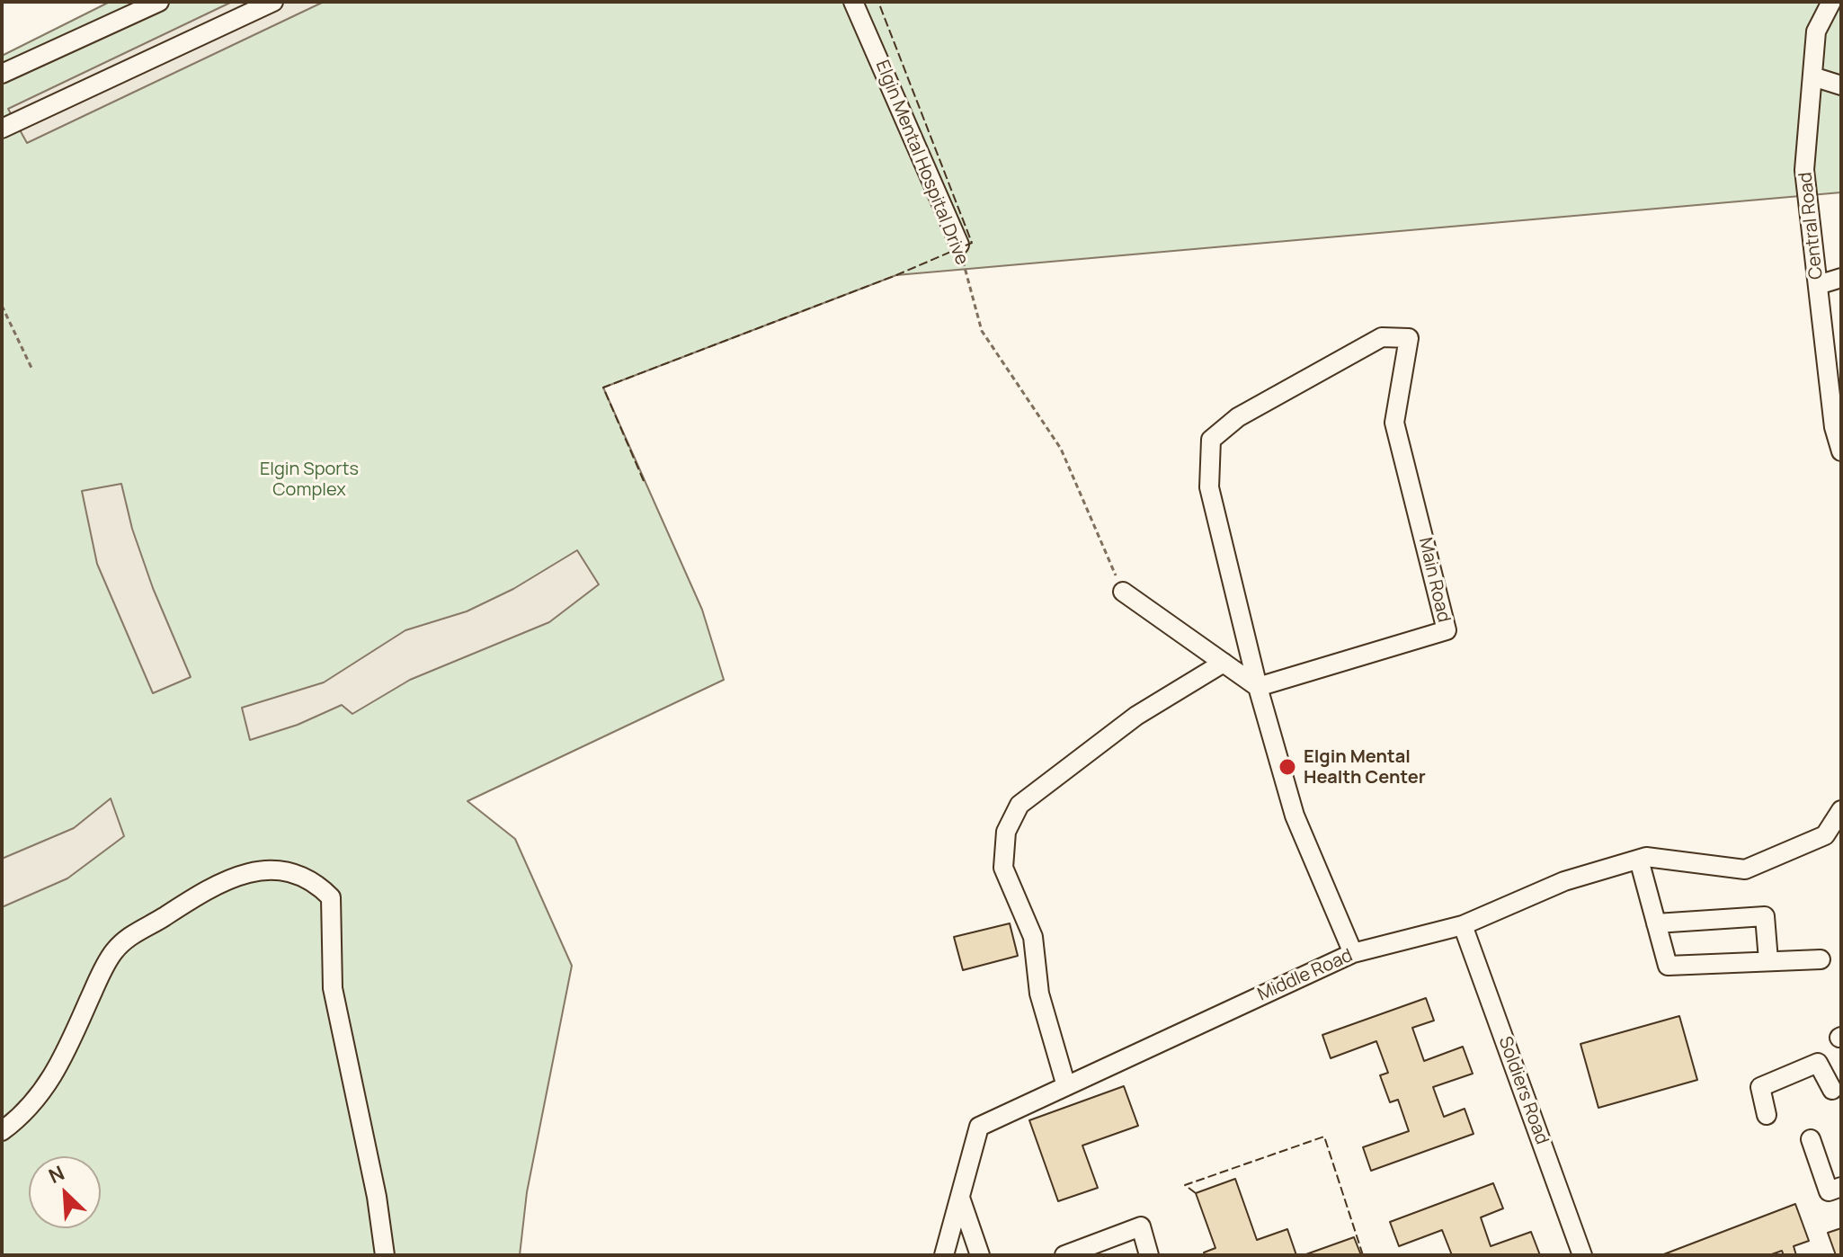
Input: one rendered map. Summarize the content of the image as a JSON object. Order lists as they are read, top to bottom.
{
  "streets": {
    "street": [
      "Elgin Mental Hospital Drive",
      "Central Road",
      "Main Road",
      "Middle Road",
      "Soldiers Road"
    ]
  },
  "crossings": [
    ["Middle Road", "Soldiers Road"]
  ],
  "parks": ["Elgin Sports Complex"],
  "places": ["Elgin Mental Health Center"],
  "north": "top left"
}
